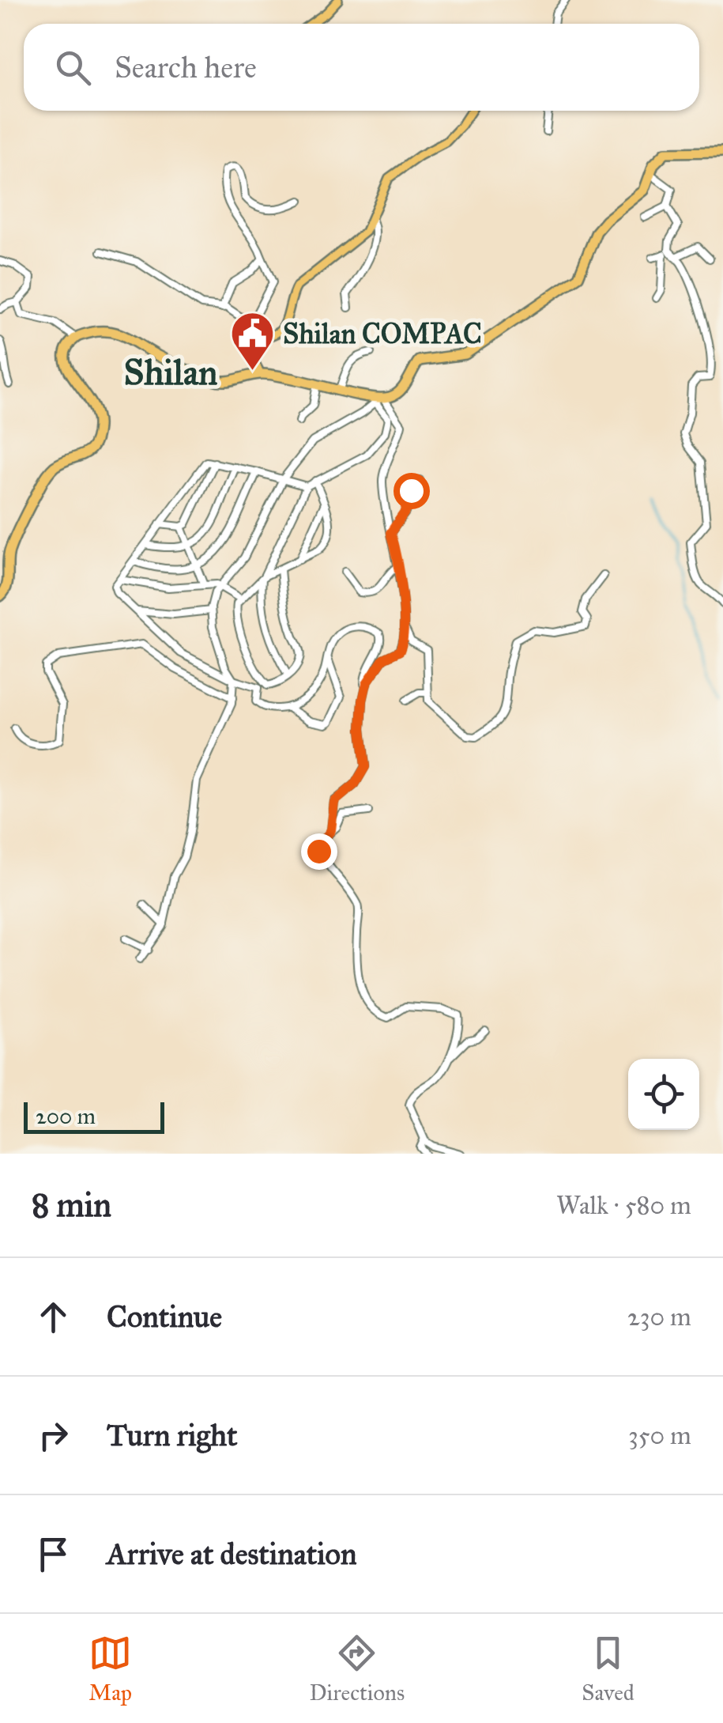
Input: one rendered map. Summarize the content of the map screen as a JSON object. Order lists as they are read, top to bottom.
{
  "districts": ["Shilan"],
  "places": {
    "public building": ["Shilan COMPAC"]
  },
  "scale_bar": "200 m",
  "page": {
    "search": "Search here",
    "scale": "200 m",
    "heading": ["8 min", "Walk · 580 m"],
    "list": [
      ["Continue", "230 m"],
      ["Turn right", "350 m"],
      "Arrive at destination"
    ],
    "nav": ["Map", "Directions", "Saved"]
  }
}
